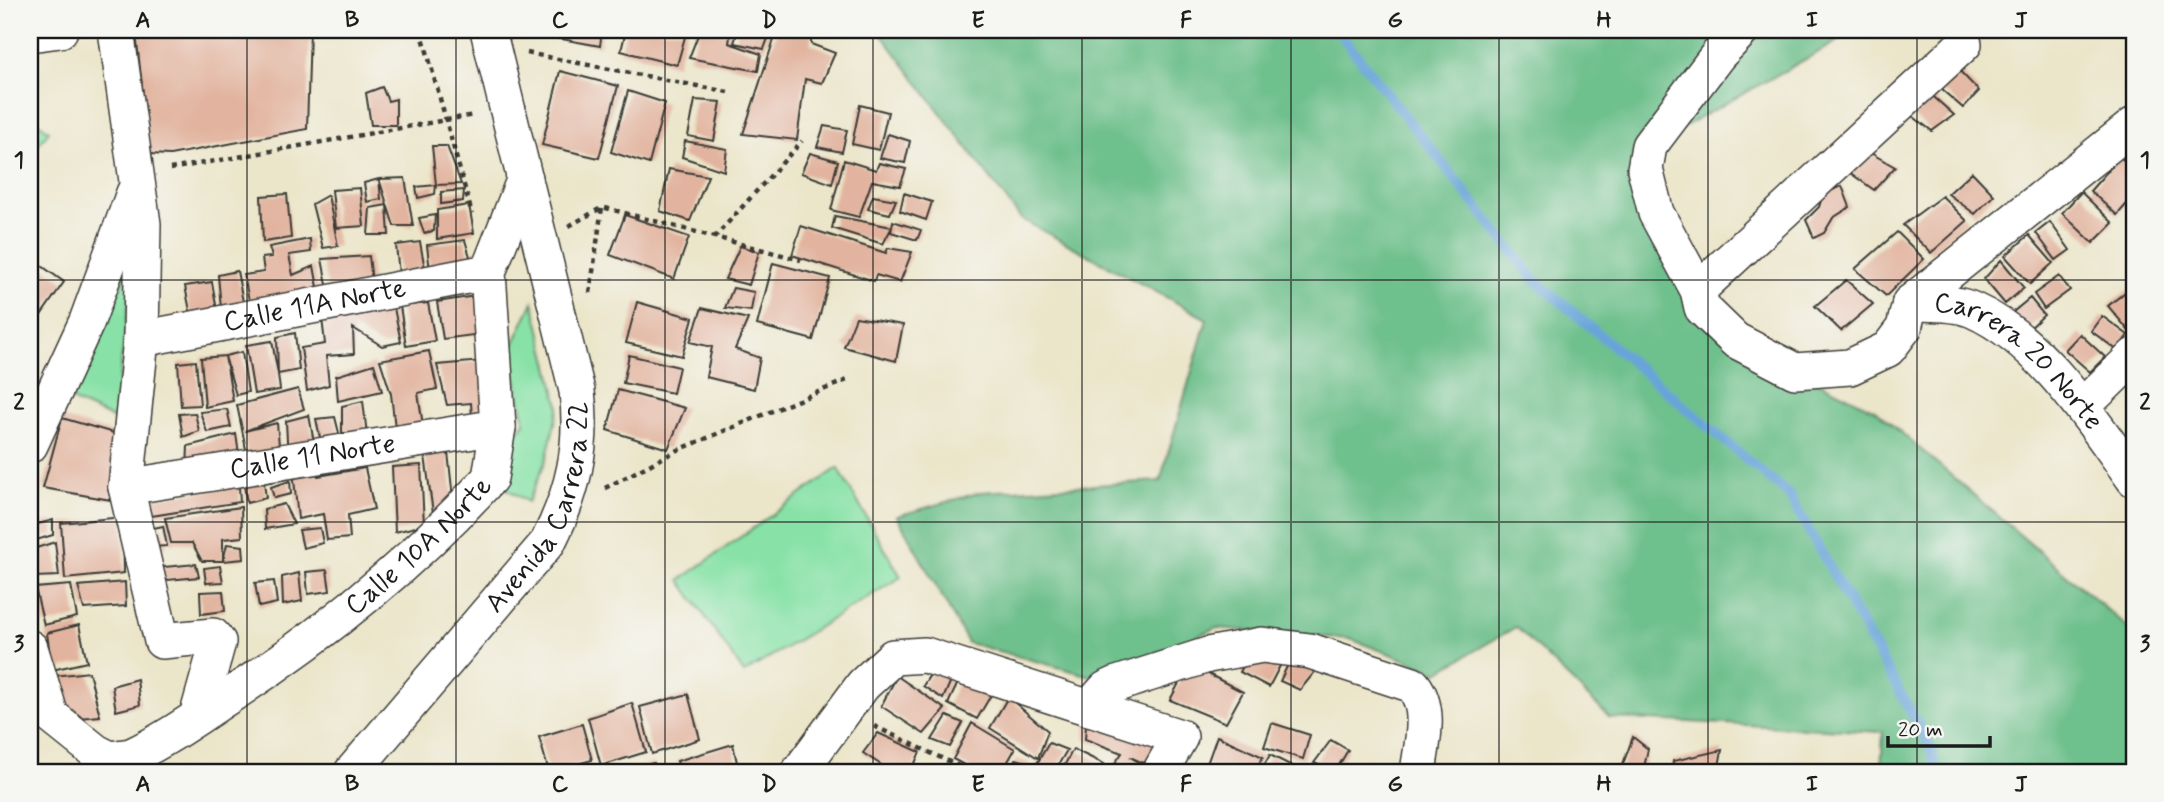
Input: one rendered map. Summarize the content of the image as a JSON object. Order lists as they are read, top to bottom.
{
  "streets": {
    "street": [
      "Calle 11A Norte",
      "Carrera 20 Norte",
      "Calle 11 Norte",
      "Avenida Carrera 22",
      "Calle 10A Norte"
    ]
  },
  "crossings": [
    ["Calle 11A Norte", "Calle 10A Norte"],
    ["Calle 11 Norte", "Calle 10A Norte"],
    ["Avenida Carrera 22", "Calle 10A Norte"]
  ],
  "scale_bar": "20 m",
  "grid": {
    "columns": [
      "A",
      "B",
      "C",
      "D",
      "E",
      "F",
      "G",
      "H",
      "I",
      "J"
    ],
    "rows": ["1", "2", "3"]
  }
}
